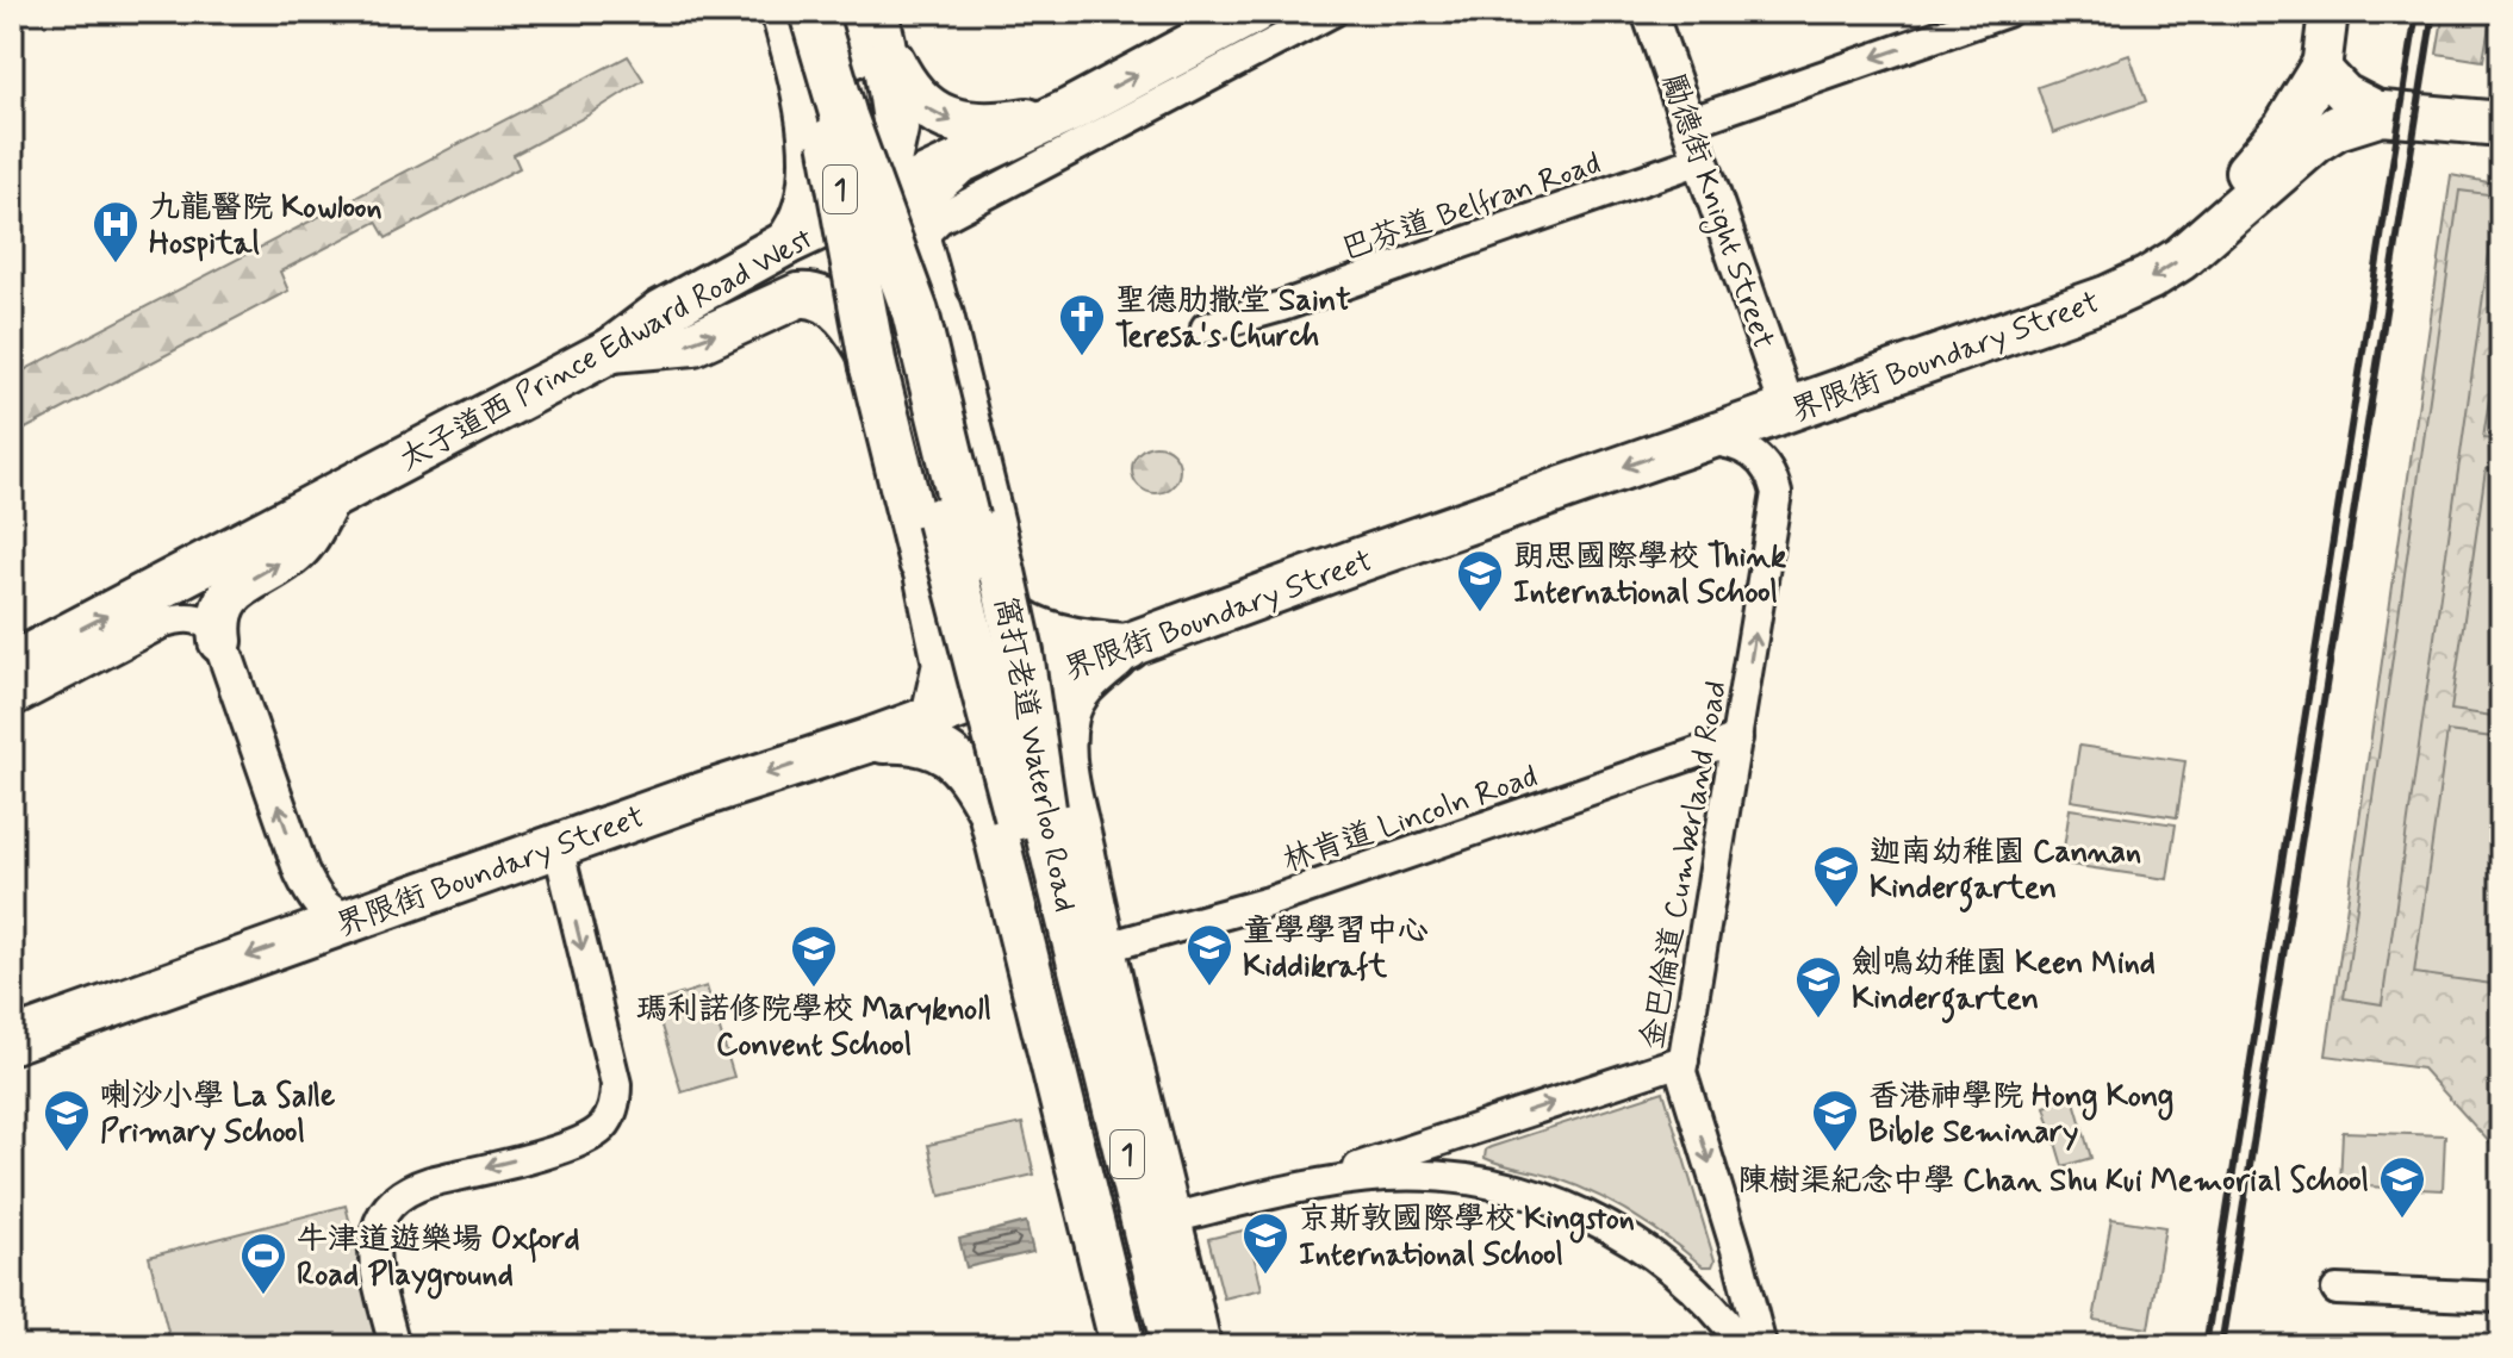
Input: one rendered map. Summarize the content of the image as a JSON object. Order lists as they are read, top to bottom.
{
  "streets": {
    "highway": ["1", "窩打老道 Waterloo Road"],
    "main road": ["太子道西 Prince Edward Road West", "界限街 Boundary Street"],
    "street": [
      "巴芬道 Belfran Road",
      "勵德街 Knight Street",
      "林肯道 Lincoln Road",
      "金巴倫道 Cumberland Road"
    ]
  },
  "crossings": [
    ["巴芬道 Belfran Road", "勵德街 Knight Street"],
    ["勵德街 Knight Street", "界限街 Boundary Street"],
    ["界限街 Boundary Street", "窩打老道 Waterloo Road"],
    ["界限街 Boundary Street", "金巴倫道 Cumberland Road"],
    ["窩打老道 Waterloo Road", "林肯道 Lincoln Road"],
    ["林肯道 Lincoln Road", "金巴倫道 Cumberland Road"]
  ],
  "one_way": ["太子道西 Prince Edward Road West", "界限街 Boundary Street"],
  "places": {
    "hospital": ["九龍醫院 Kowloon Hospital"],
    "church": ["聖德肋撒堂 Saint Teresa's Church"],
    "school or university": [
      "朗思國際學校 Think International School",
      "迦南幼稚園 Cannan Kindergarten",
      "童學學習中心 Kiddikraft",
      "瑪利諾修院學校 Maryknoll Convent School",
      "劍鳴幼稚園 Keen Mind Kindergarten",
      "喇沙小學 La Salle Primary School",
      "香港神學院 Hong Kong Bible Seminary",
      "陳樹渠紀念中學 Chan Shu Kui Memorial School",
      "京斯敦國際學校 Kingston International School"
    ],
    "sports": ["牛津道遊樂場 Oxford Road Playground"]
  }
}
